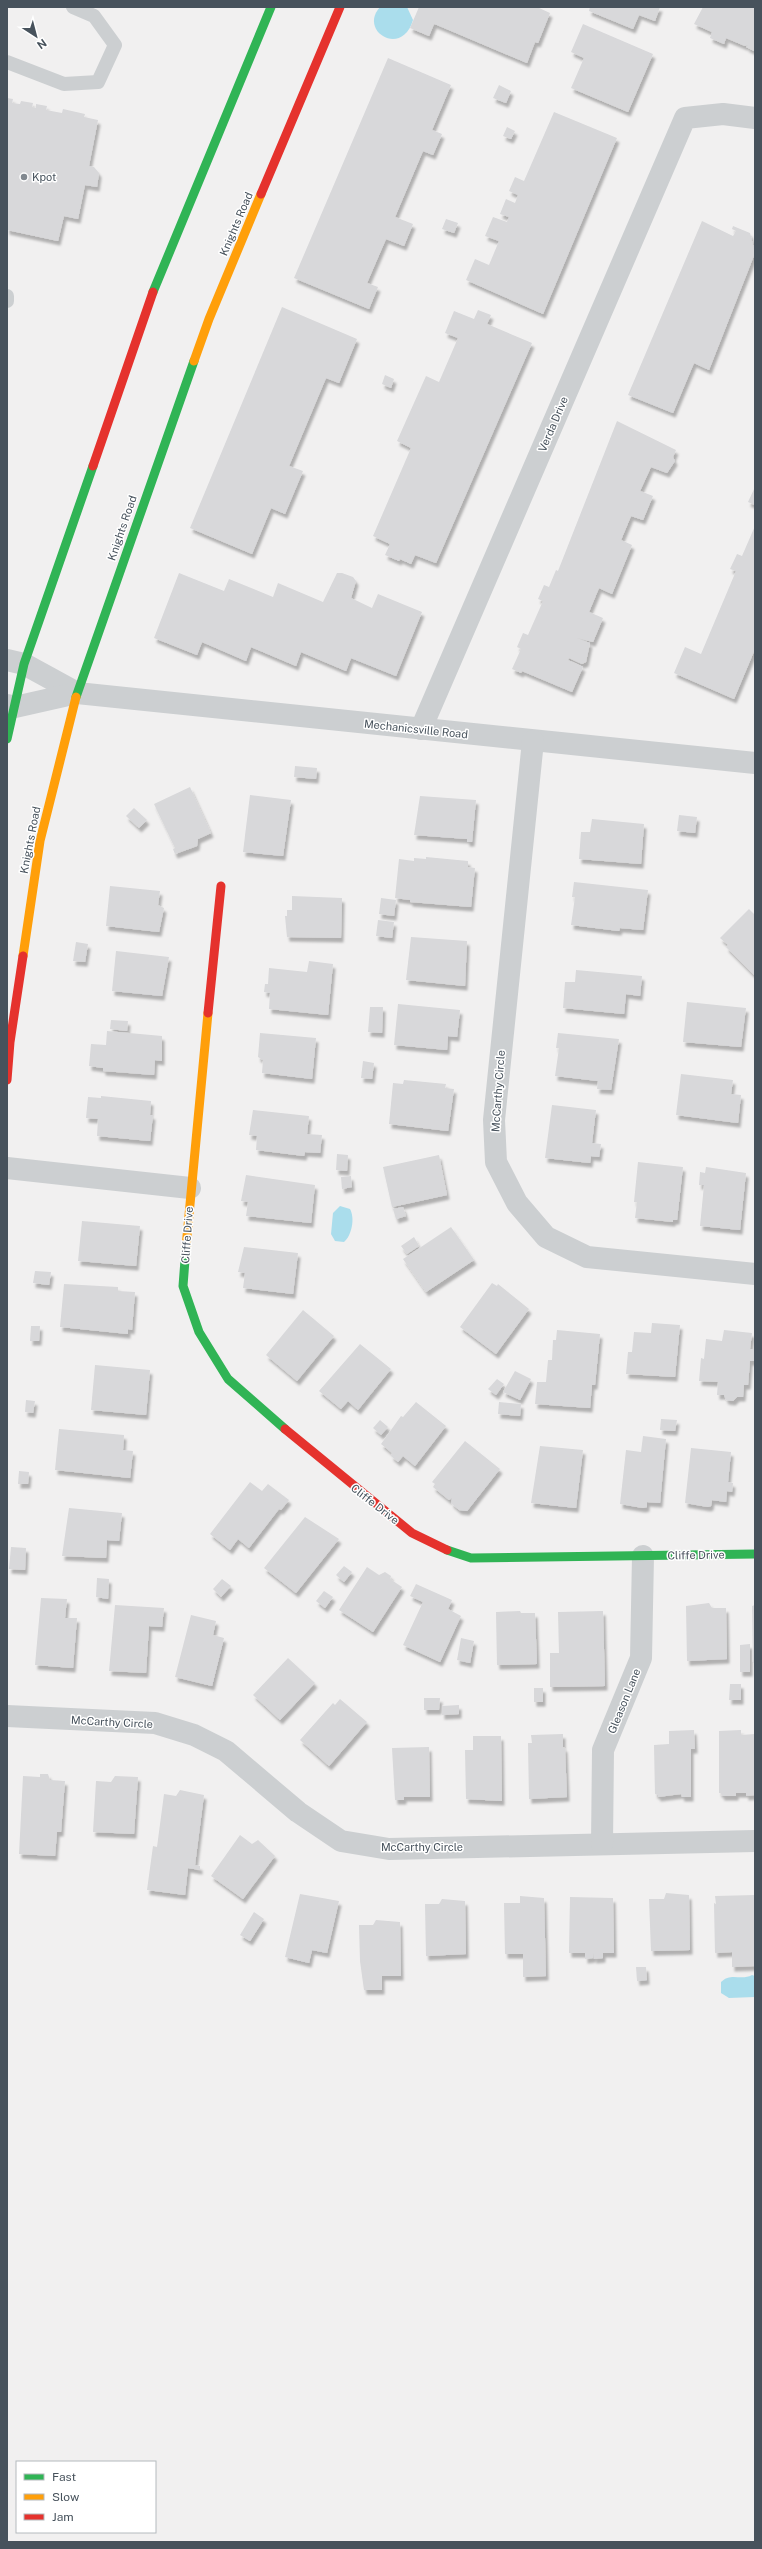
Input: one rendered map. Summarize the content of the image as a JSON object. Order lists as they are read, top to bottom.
{
  "streets": {
    "main road": ["Knights Road", "Cliffe Drive"],
    "street": [
      "Verda Drive",
      "Mechanicsville Road",
      "McCarthy Circle",
      "Gleason Lane"
    ]
  },
  "crossings": [
    ["Knights Road", "Mechanicsville Road"],
    ["Verda Drive", "Mechanicsville Road"],
    ["Mechanicsville Road", "McCarthy Circle"],
    ["McCarthy Circle", "Gleason Lane"],
    ["Cliffe Drive", "Gleason Lane"]
  ],
  "places": ["Kpot"],
  "legend": ["Fast", "Slow", "Jam"],
  "north": "bottom right"
}
